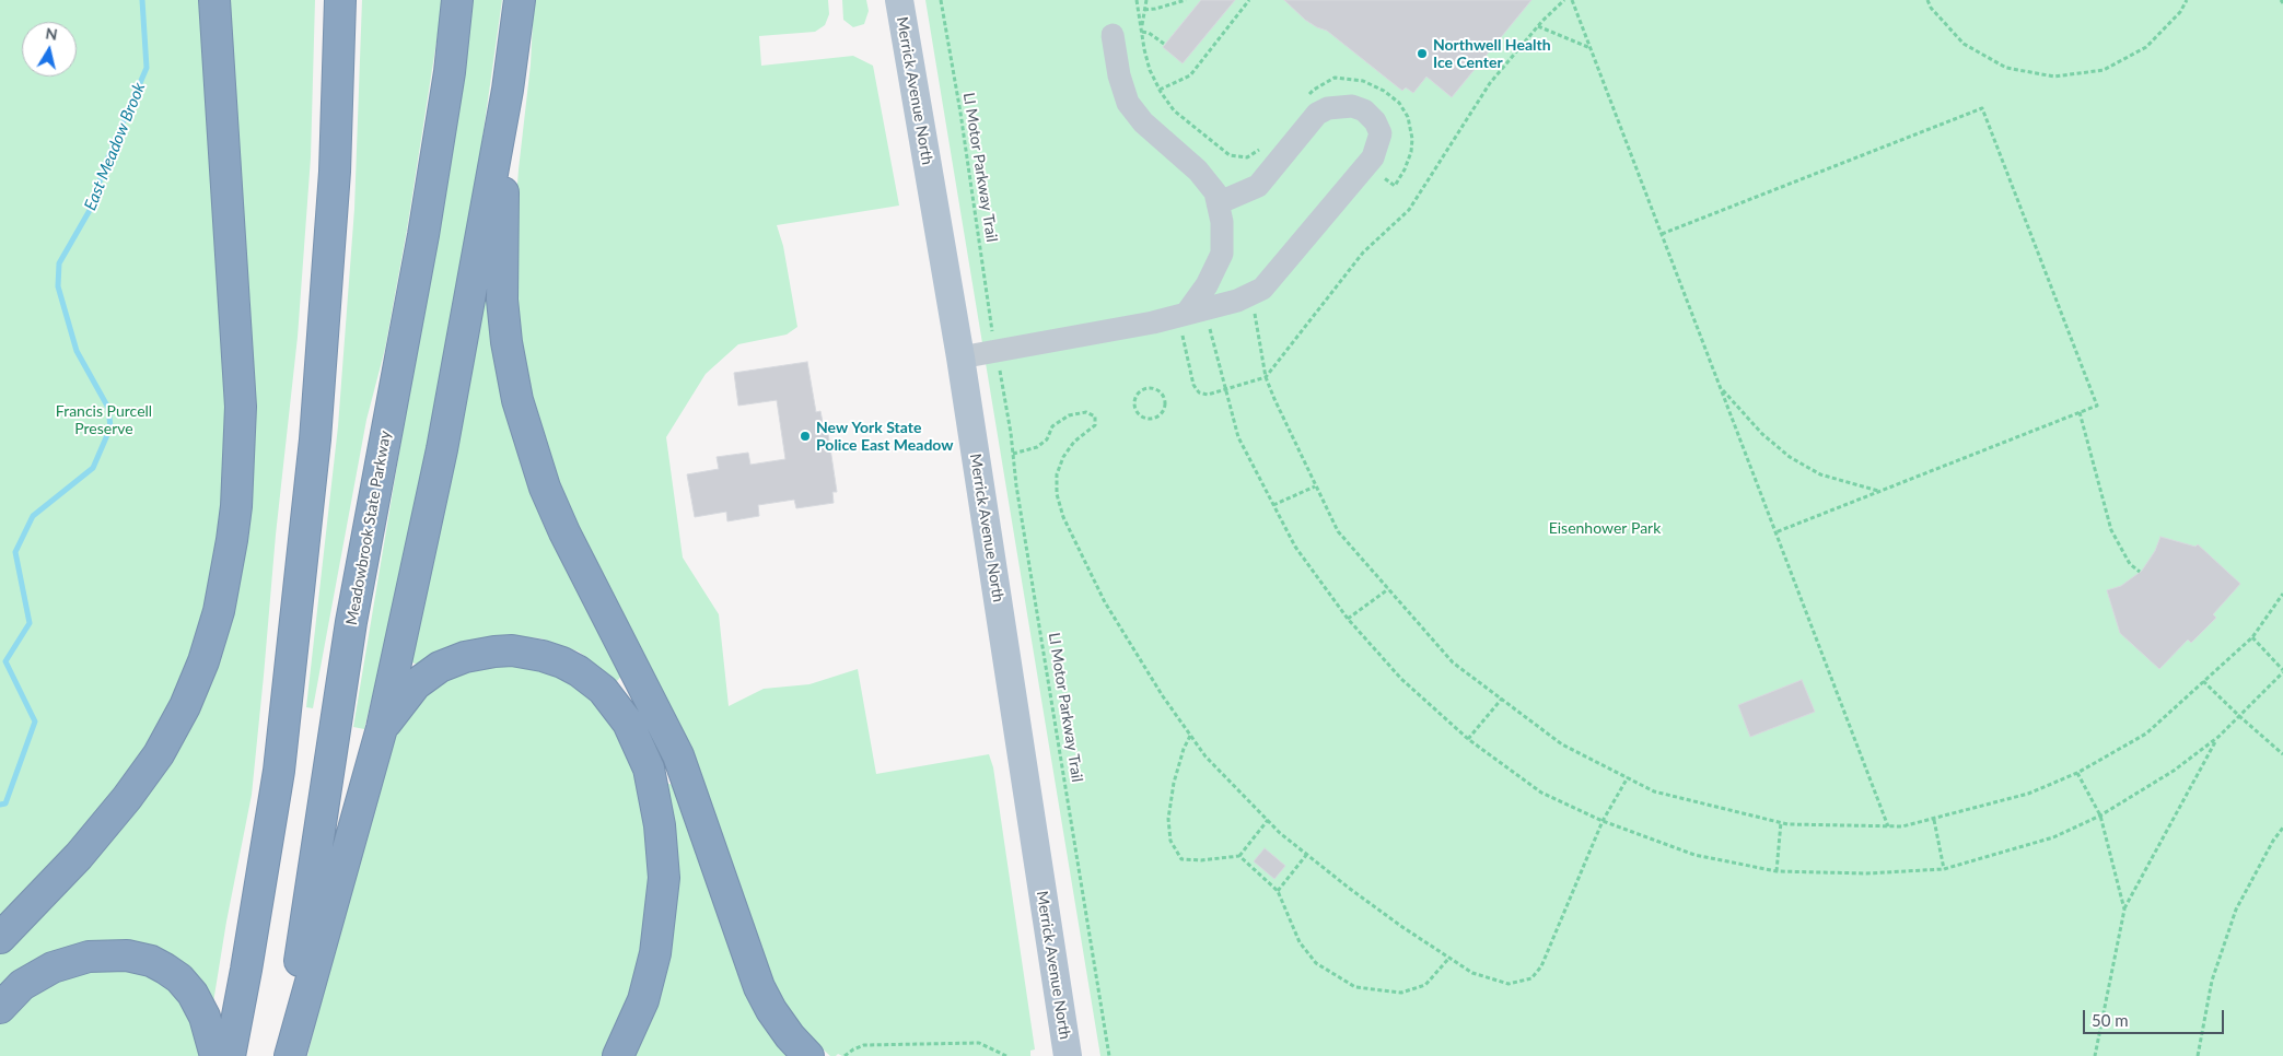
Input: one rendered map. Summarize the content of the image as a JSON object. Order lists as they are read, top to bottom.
{
  "streets": {
    "highway": ["Meadowbrook State Parkway"],
    "main road": ["Merrick Avenue North"],
    "path": ["LI Motor Parkway Trail"]
  },
  "water": ["East Meadow Brook"],
  "parks": ["Francis Purcell Preserve", "Eisenhower Park"],
  "places": ["Northwell Health Ice Center", "New York State Police East Meadow"],
  "scale_bar": "50 m",
  "north": "top"
}
